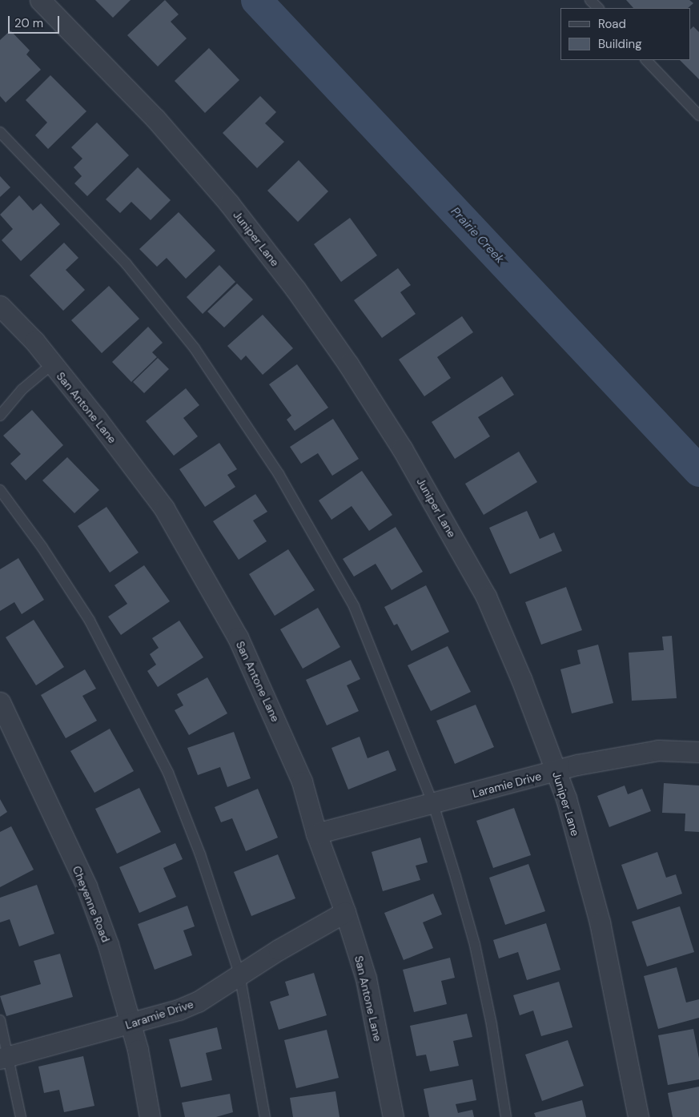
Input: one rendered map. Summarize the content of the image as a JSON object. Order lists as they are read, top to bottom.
{
  "streets": {
    "street": [
      "Juniper Lane",
      "San Antone Lane",
      "Laramie Drive",
      "Cheyenne Road"
    ]
  },
  "crossings": [
    ["Juniper Lane", "Laramie Drive"],
    ["San Antone Lane", "Laramie Drive"],
    ["Laramie Drive", "Cheyenne Road"]
  ],
  "water": ["Prairie Creek"],
  "legend": ["Road", "Building"],
  "scale_bar": "20 m"
}
